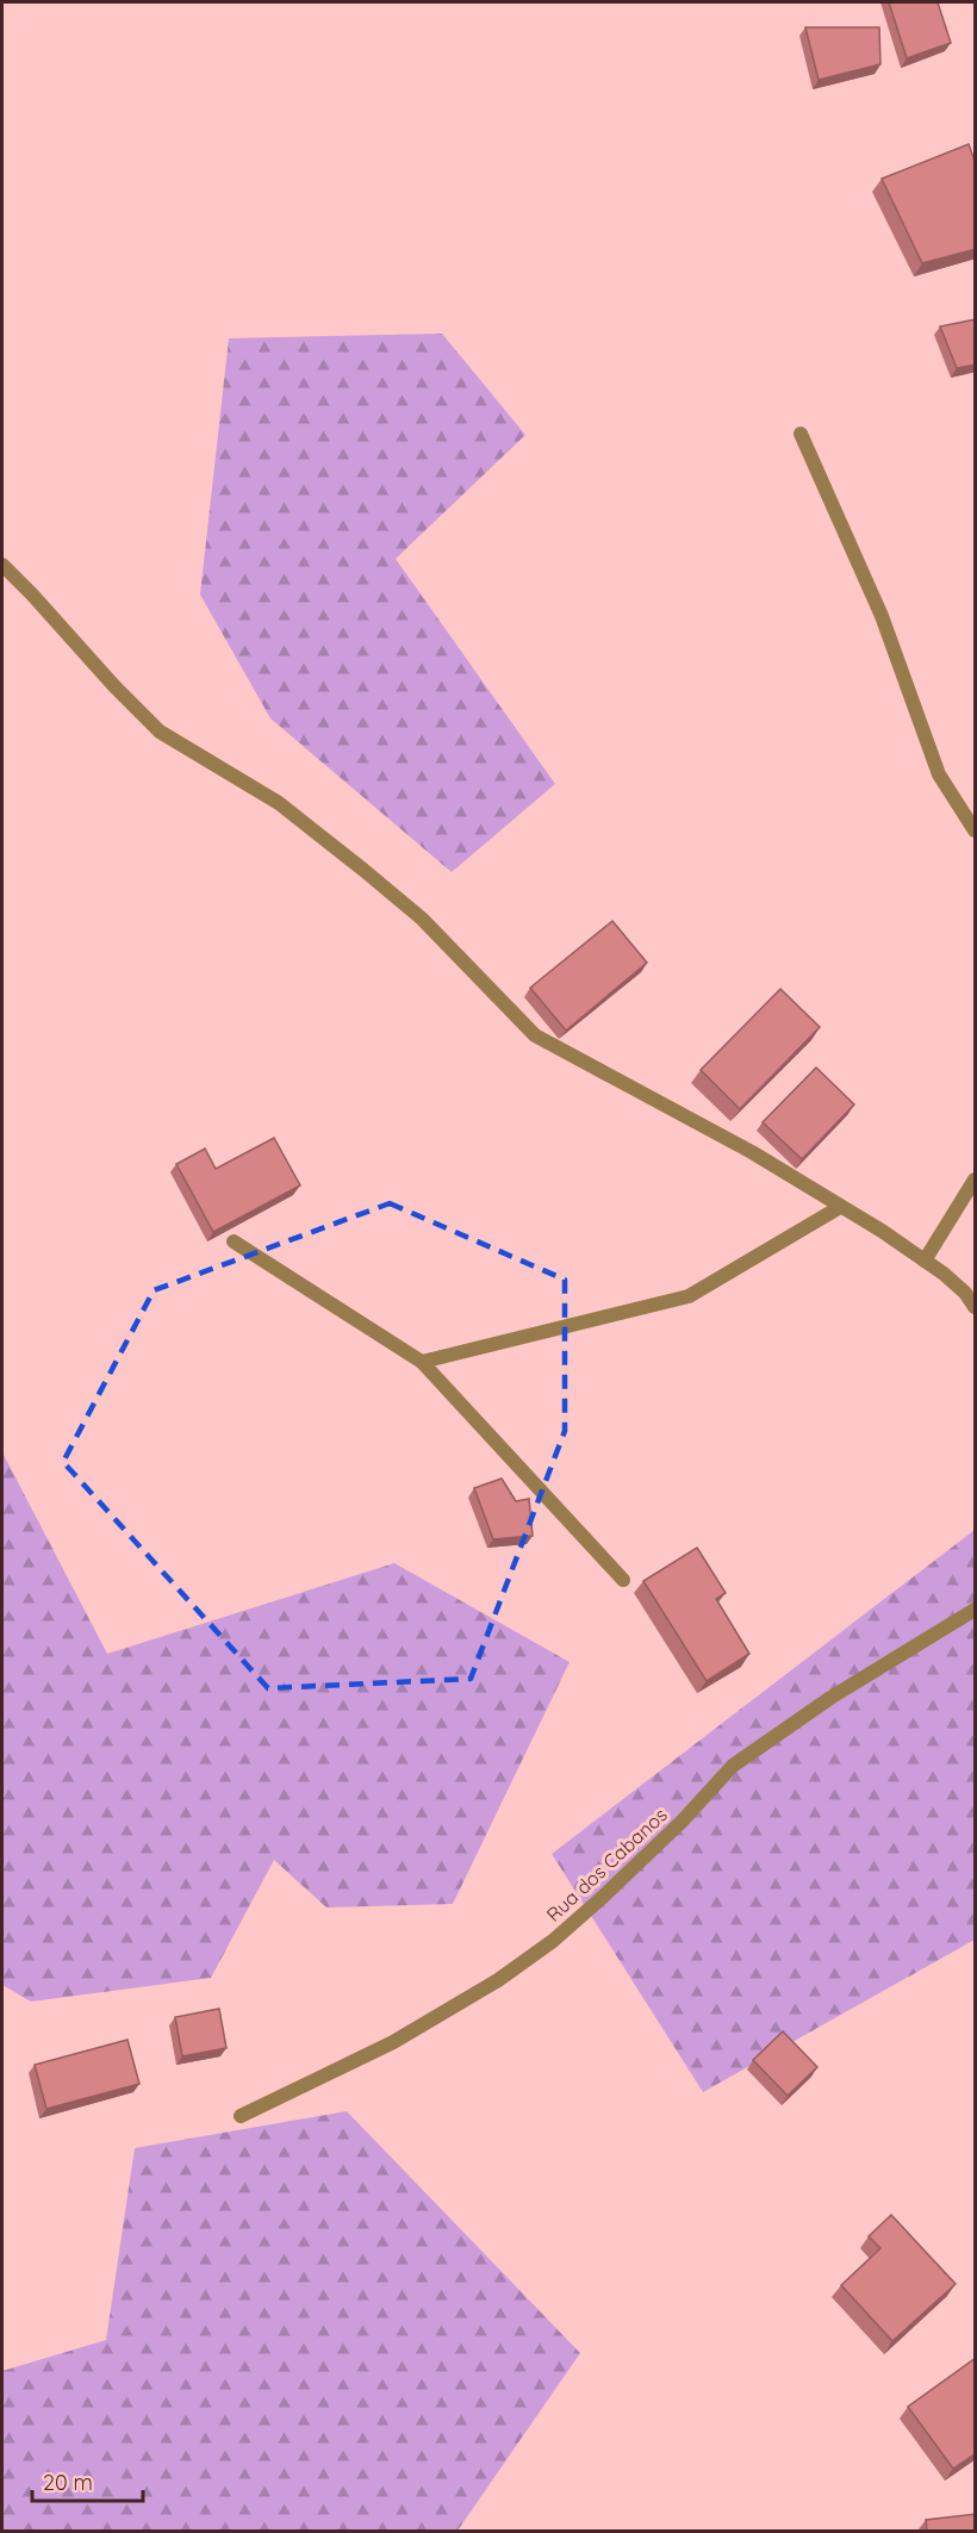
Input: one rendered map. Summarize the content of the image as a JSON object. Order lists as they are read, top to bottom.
{
  "streets": {
    "street": ["Rua dos Cabanos"]
  },
  "scale_bar": "20 m"
}
